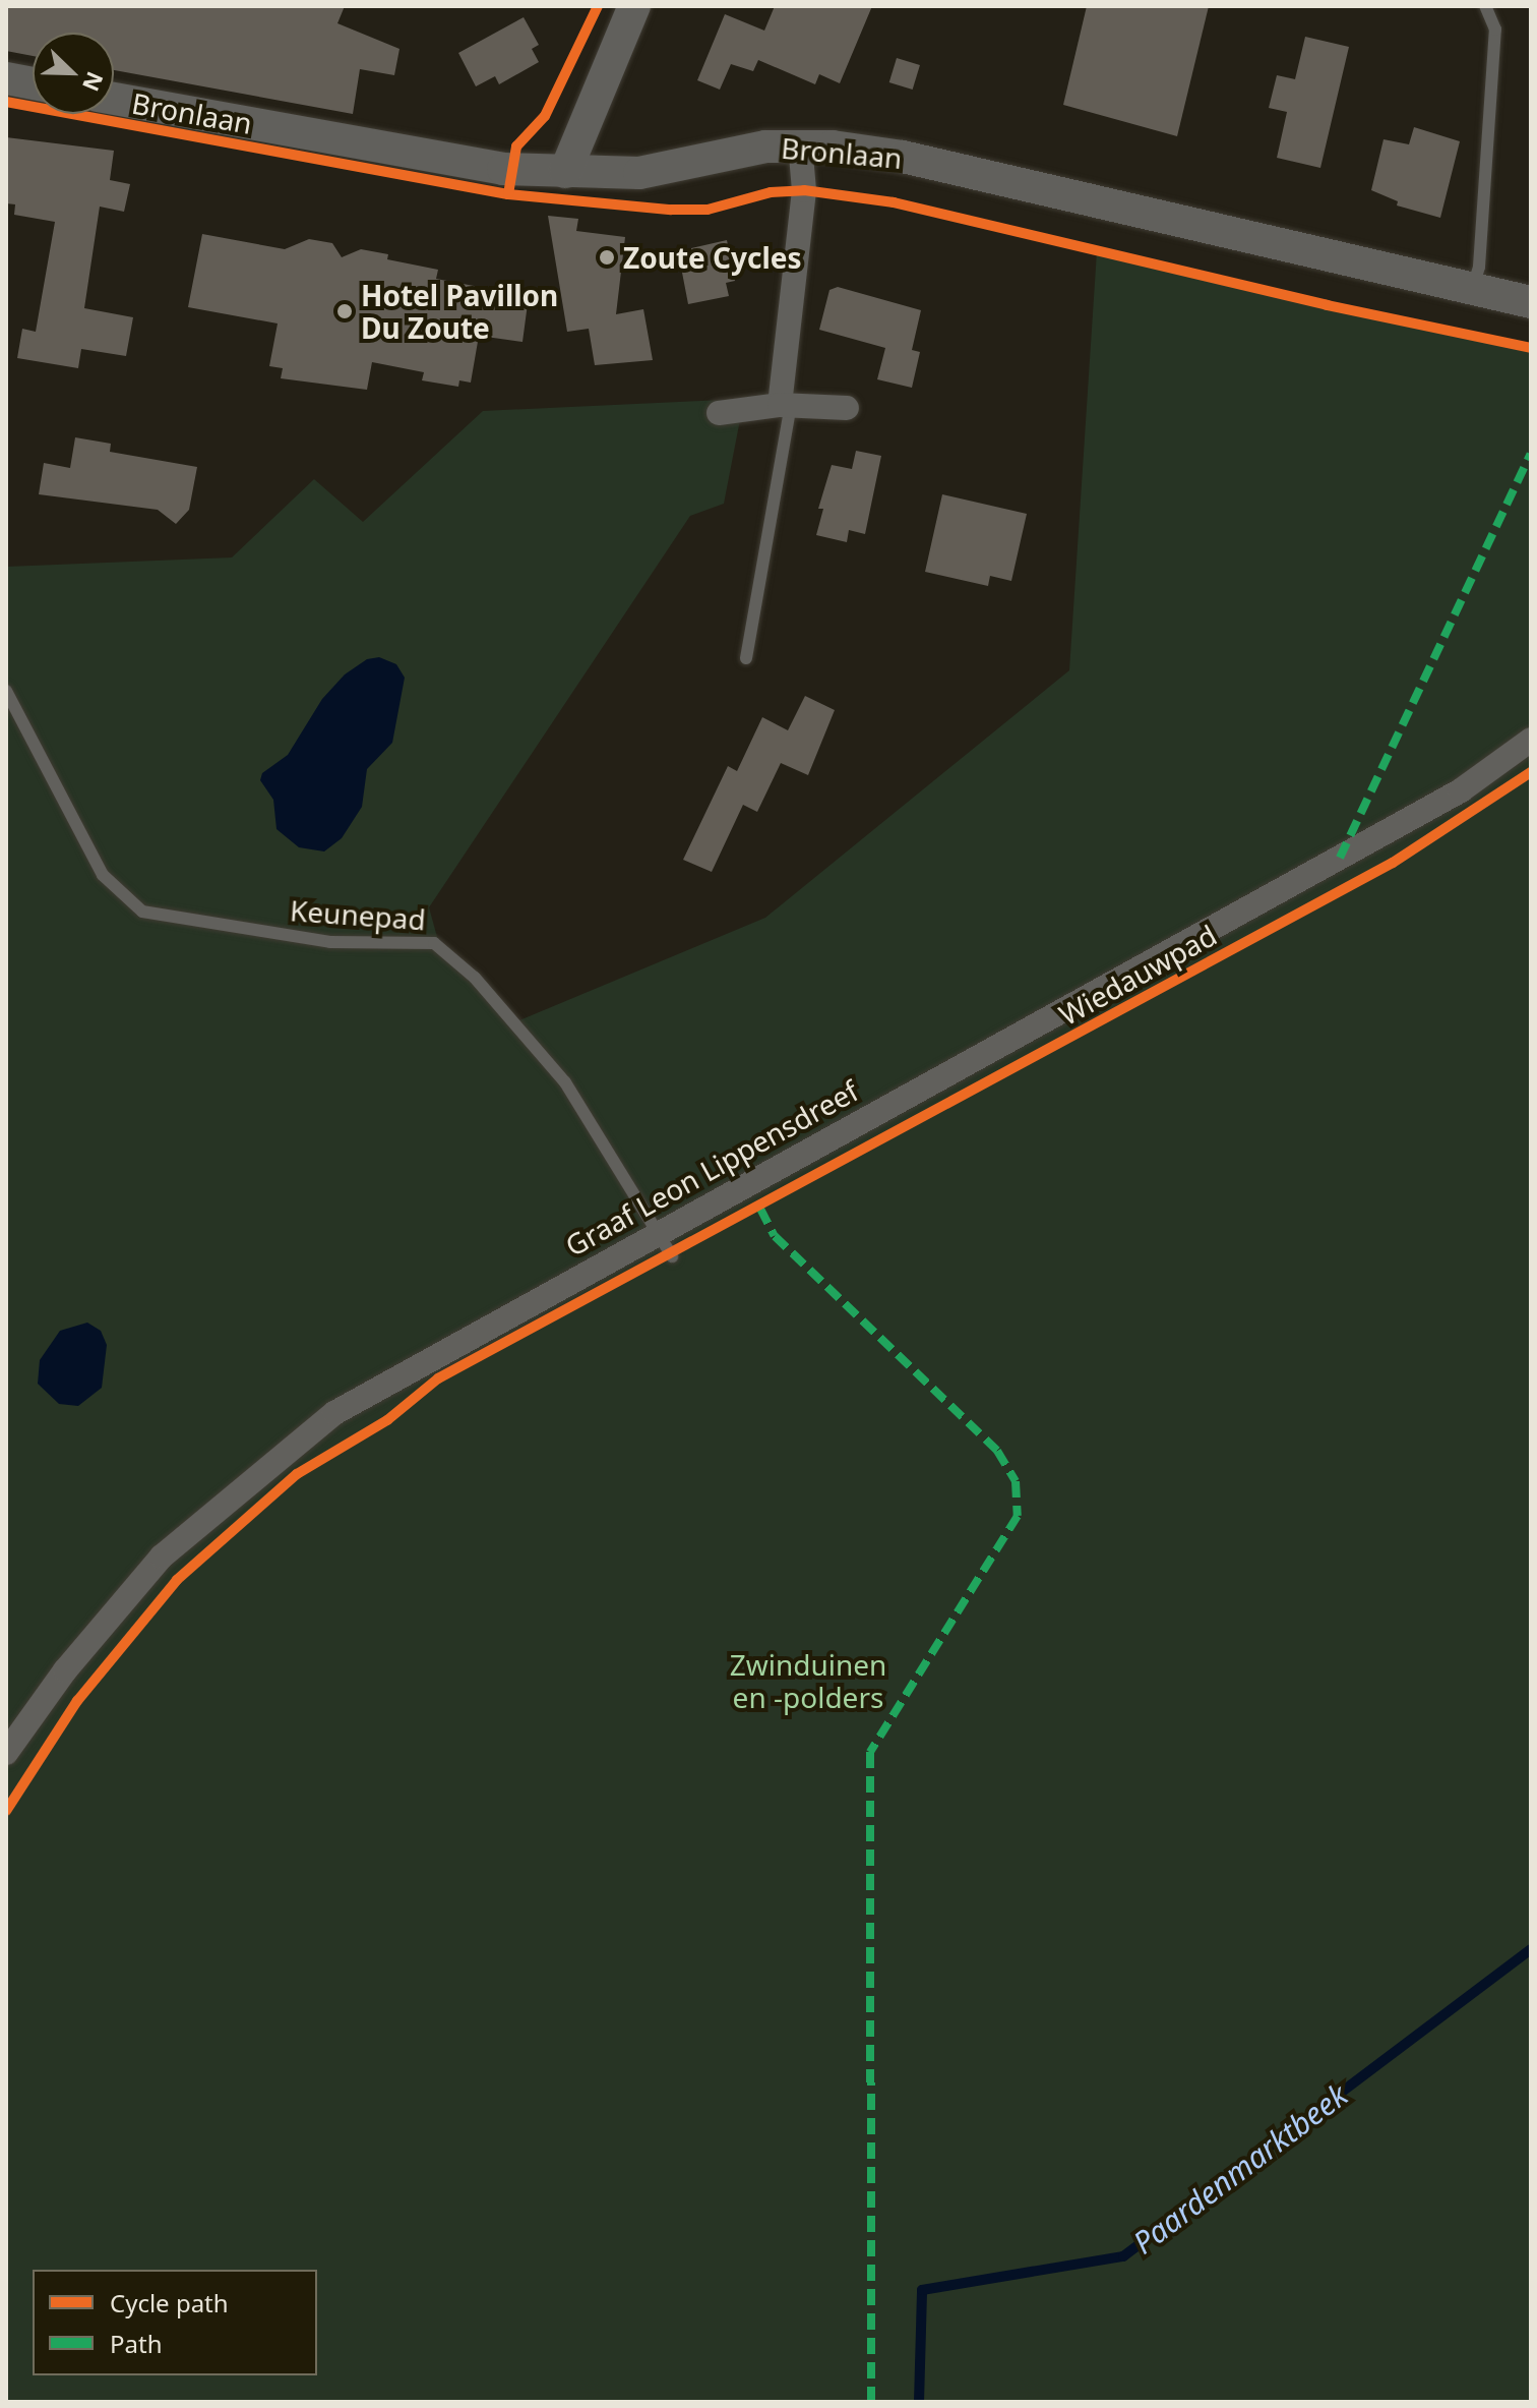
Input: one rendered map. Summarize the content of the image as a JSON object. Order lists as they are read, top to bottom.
{
  "streets": {
    "street": ["Bronlaan", "Graaf Leon Lippensdreef"],
    "lane": ["Keunepad"],
    "cycle path": ["Wiedauwpad"]
  },
  "crossings": [
    ["Keunepad", "Graaf Leon Lippensdreef"]
  ],
  "water": ["Paardenmarktbeek"],
  "parks": ["Zwinduinen en -polders"],
  "places": ["Zoute Cycles", "Hotel Pavillon Du Zoute"],
  "legend": ["Cycle path", "Path"],
  "north": "bottom right"
}
